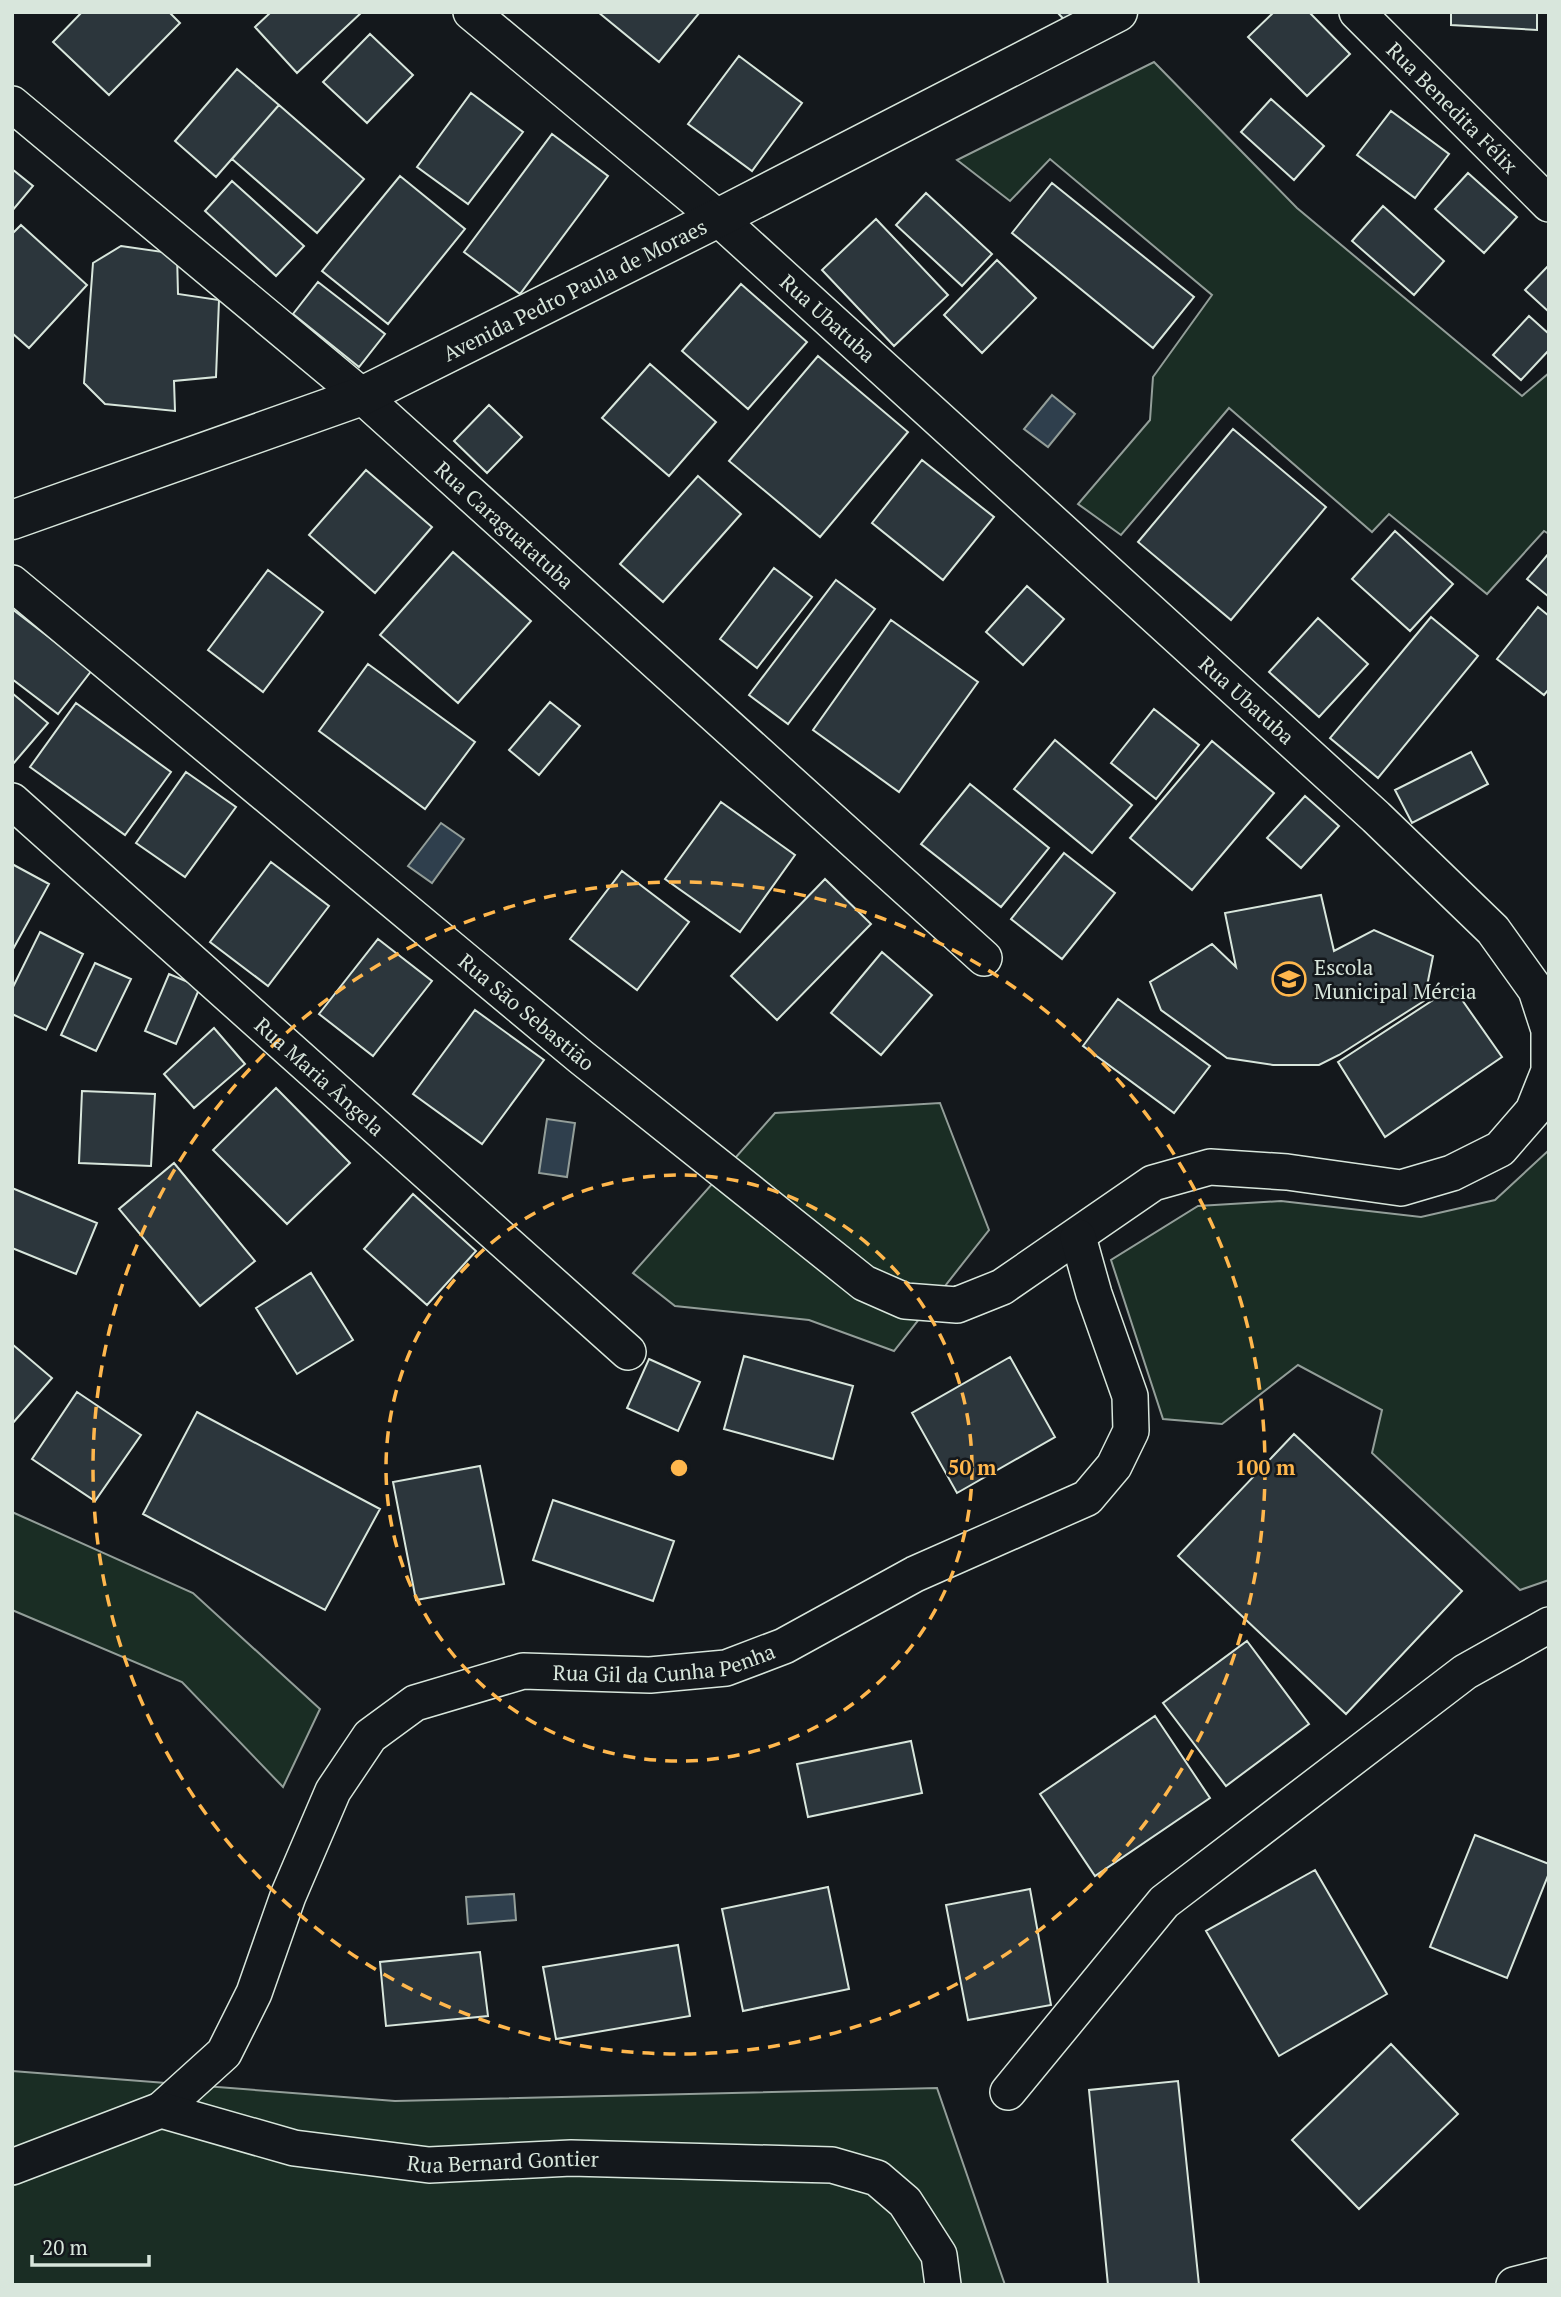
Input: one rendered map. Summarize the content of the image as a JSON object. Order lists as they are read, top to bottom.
{
  "streets": {
    "main road": ["Avenida Pedro Paula de Moraes"],
    "street": [
      "Rua Benedita Félix",
      "Rua Ubatuba",
      "Rua Caraguatatuba",
      "Rua São Sebastião",
      "Rua Maria Ângela",
      "Rua Gil da Cunha Penha",
      "Rua Bernard Gontier"
    ]
  },
  "crossings": [
    ["Avenida Pedro Paula de Moraes", "Rua Ubatuba"],
    ["Avenida Pedro Paula de Moraes", "Rua Caraguatatuba"],
    ["Rua Ubatuba", "Rua São Sebastião"],
    ["Rua Ubatuba", "Rua Gil da Cunha Penha"],
    ["Rua São Sebastião", "Rua Gil da Cunha Penha"],
    ["Rua Gil da Cunha Penha", "Rua Bernard Gontier"]
  ],
  "places": {
    "school or university": ["Escola Municipal Mércia"]
  },
  "scale_bar": "20 m",
  "rings": ["50 m", "100 m"]
}
